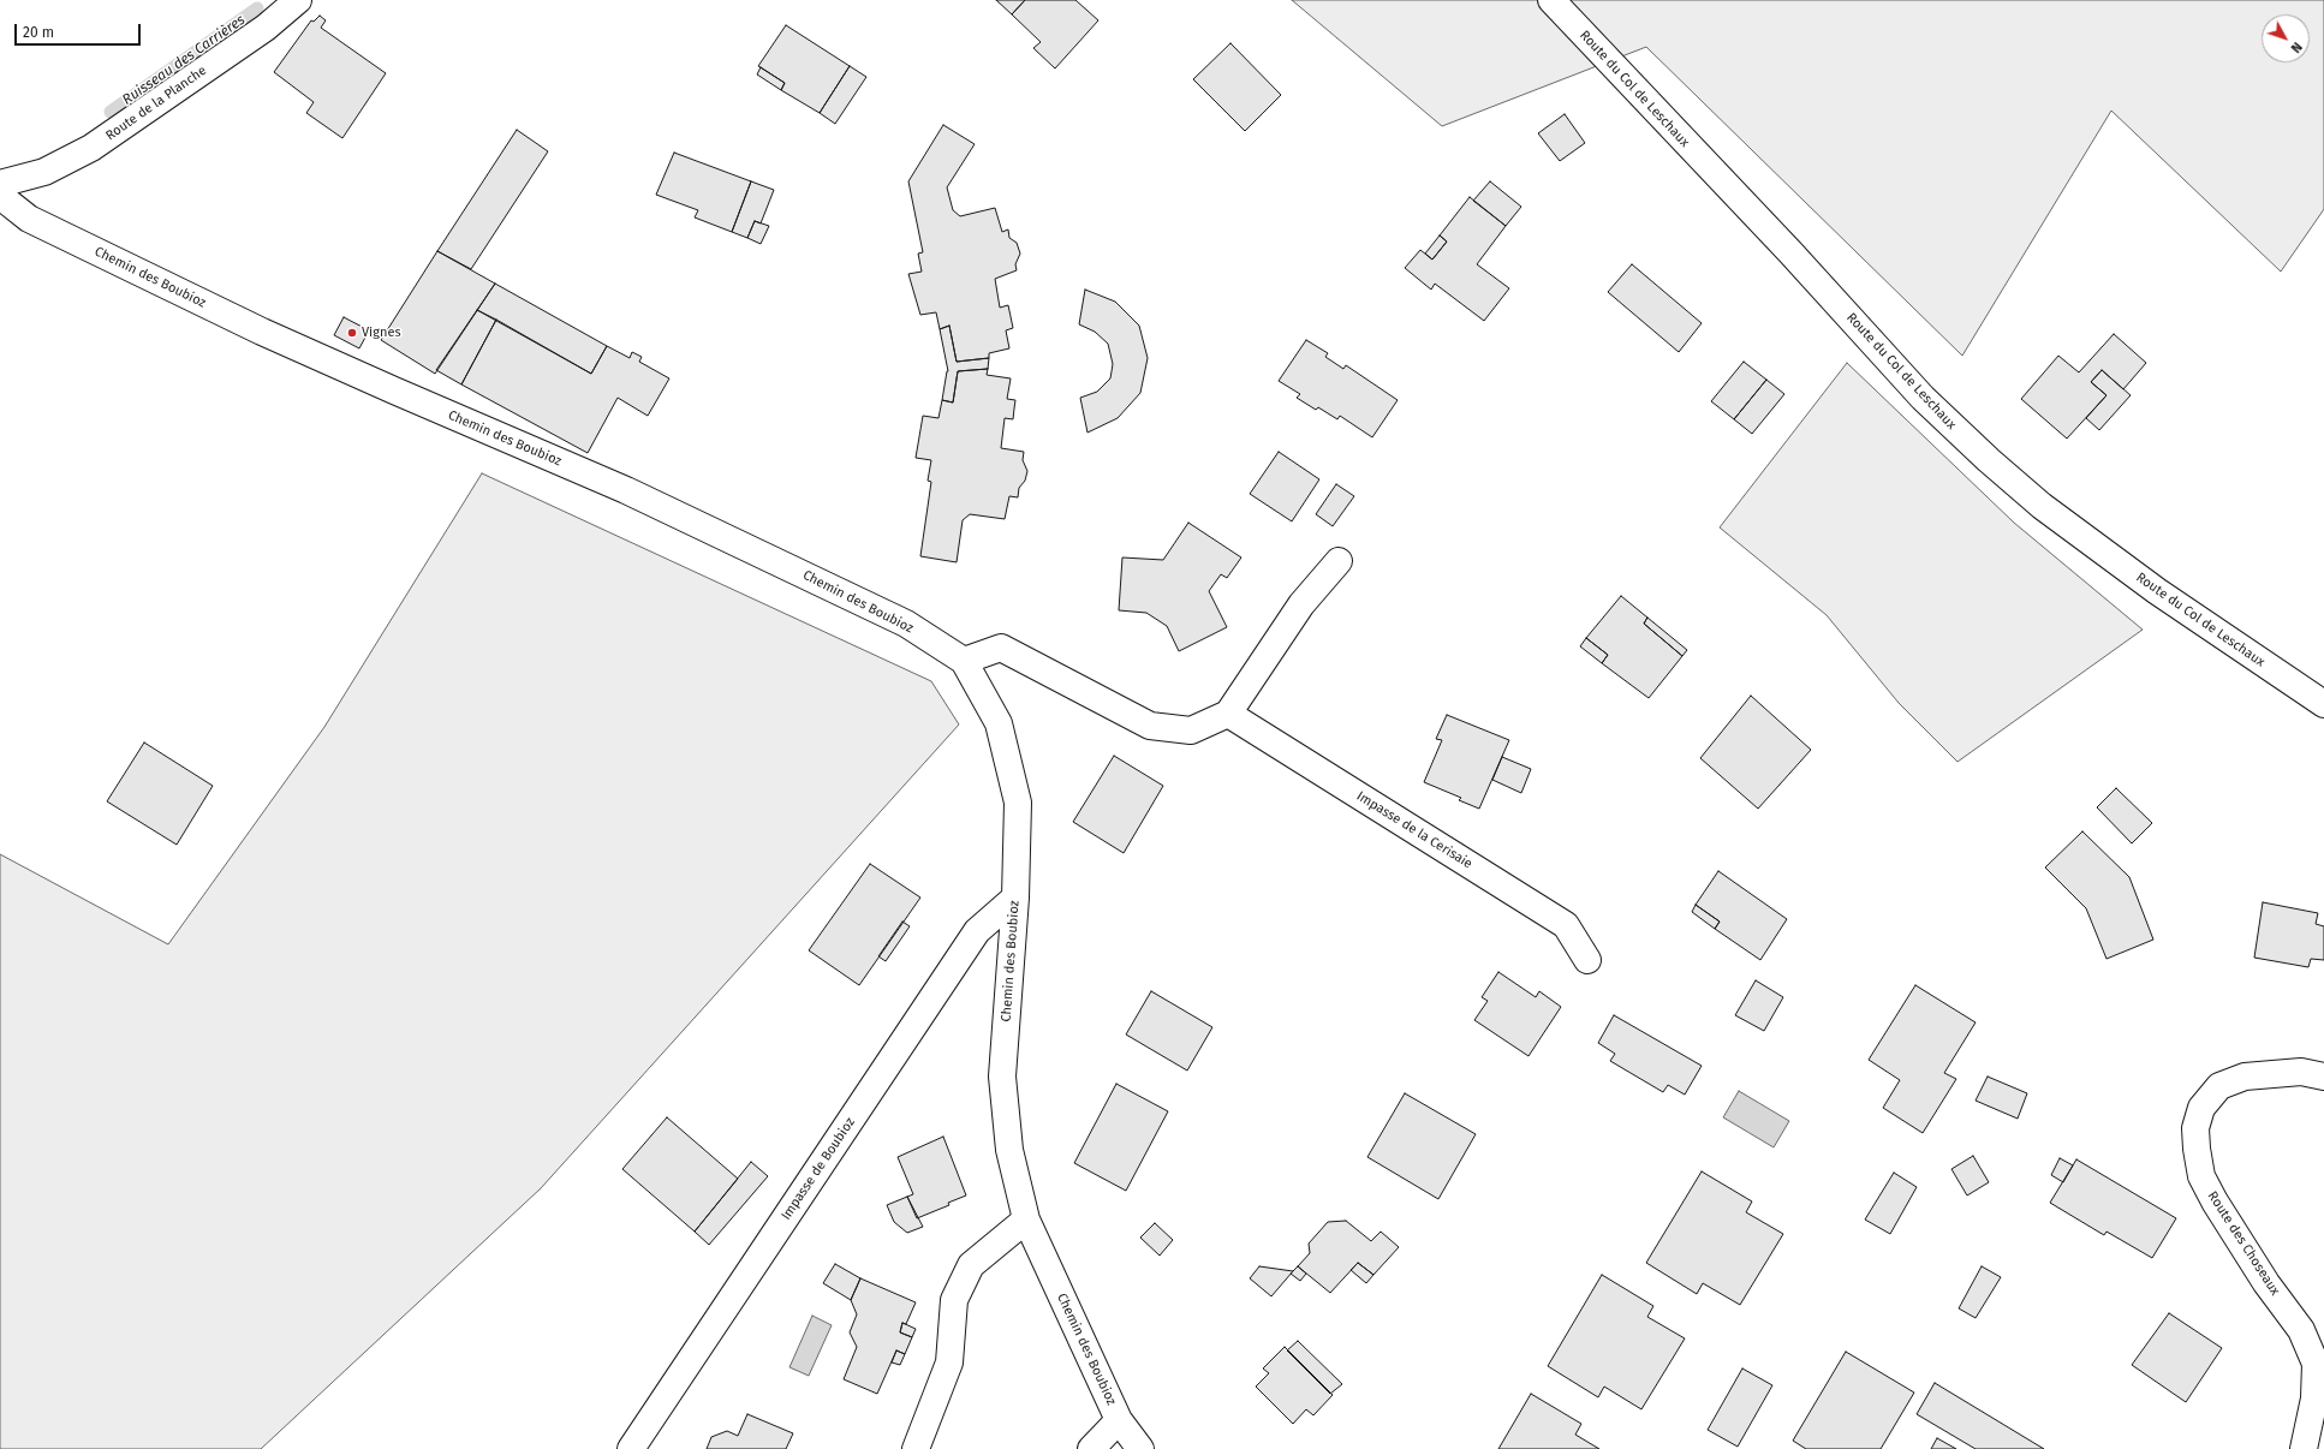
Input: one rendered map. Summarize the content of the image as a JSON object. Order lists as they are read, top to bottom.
{
  "streets": {
    "street": [
      "Route du Col de Leschaux",
      "Route de la Planche",
      "Chemin des Boubioz",
      "Impasse de la Cerisaie",
      "Impasse de Boubioz",
      "Route des Choseaux"
    ]
  },
  "crossings": [
    ["Chemin des Boubioz", "Impasse de Boubioz"]
  ],
  "water": ["Ruisseau des Carrières"],
  "places": ["Vignes"],
  "scale_bar": "20 m",
  "north": "bottom right"
}
